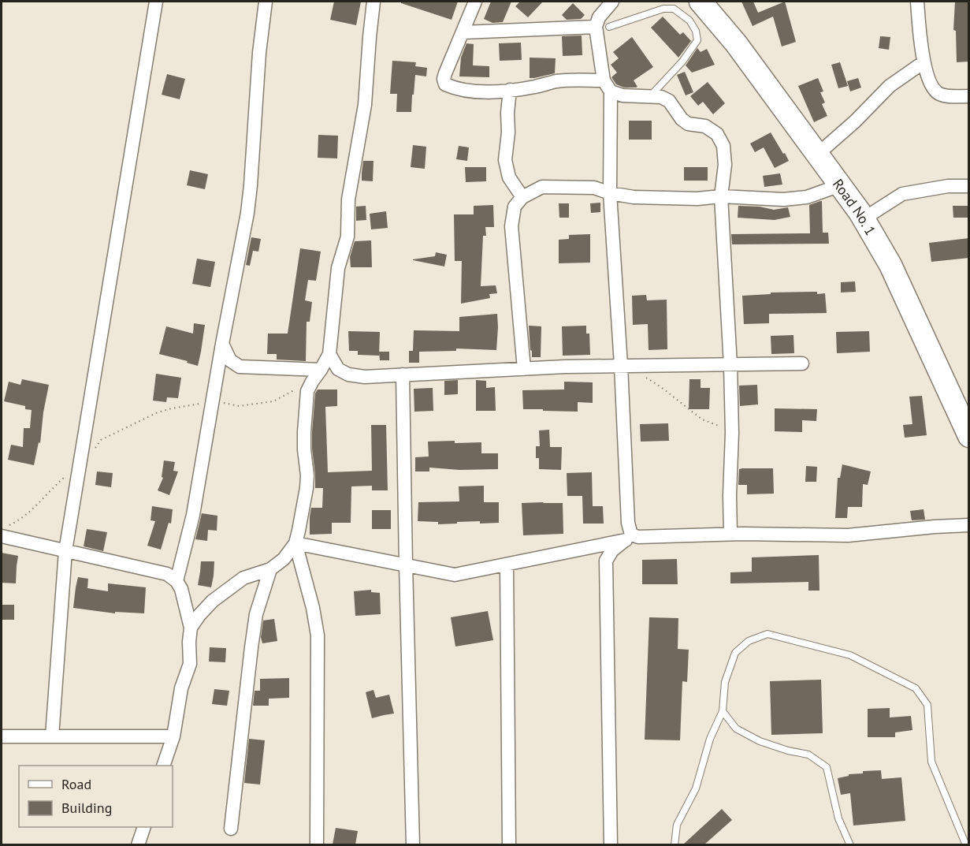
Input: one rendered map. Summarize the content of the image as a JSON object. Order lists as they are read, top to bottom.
{
  "streets": {
    "highway": ["Road No. 1"]
  },
  "legend": ["Road", "Building"]
}
